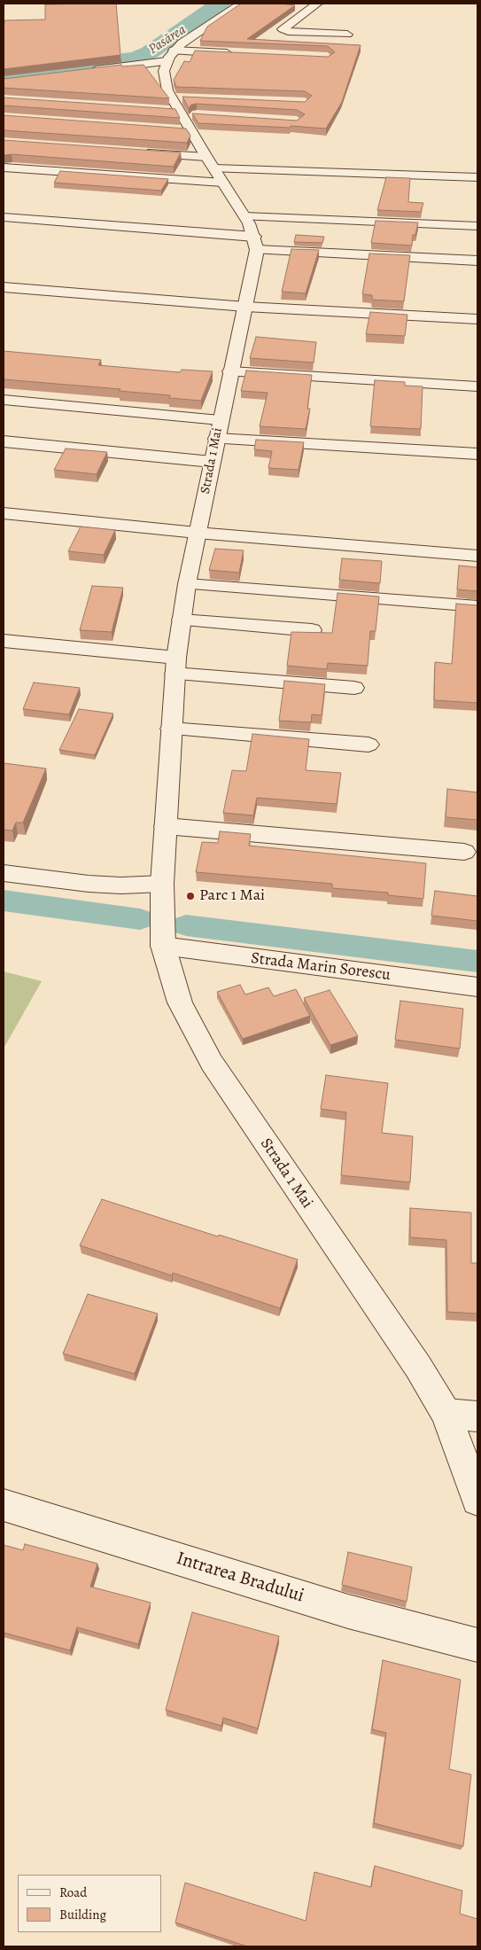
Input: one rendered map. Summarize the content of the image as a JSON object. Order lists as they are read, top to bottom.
{
  "streets": {
    "street": ["Strada 1 Mai", "Strada Marin Sorescu", "Intrarea Bradului"]
  },
  "crossings": [
    ["Strada 1 Mai", "Strada Marin Sorescu"]
  ],
  "water": ["Pasărea"],
  "places": ["Parc 1 Mai"],
  "legend": ["Road", "Building"]
}
